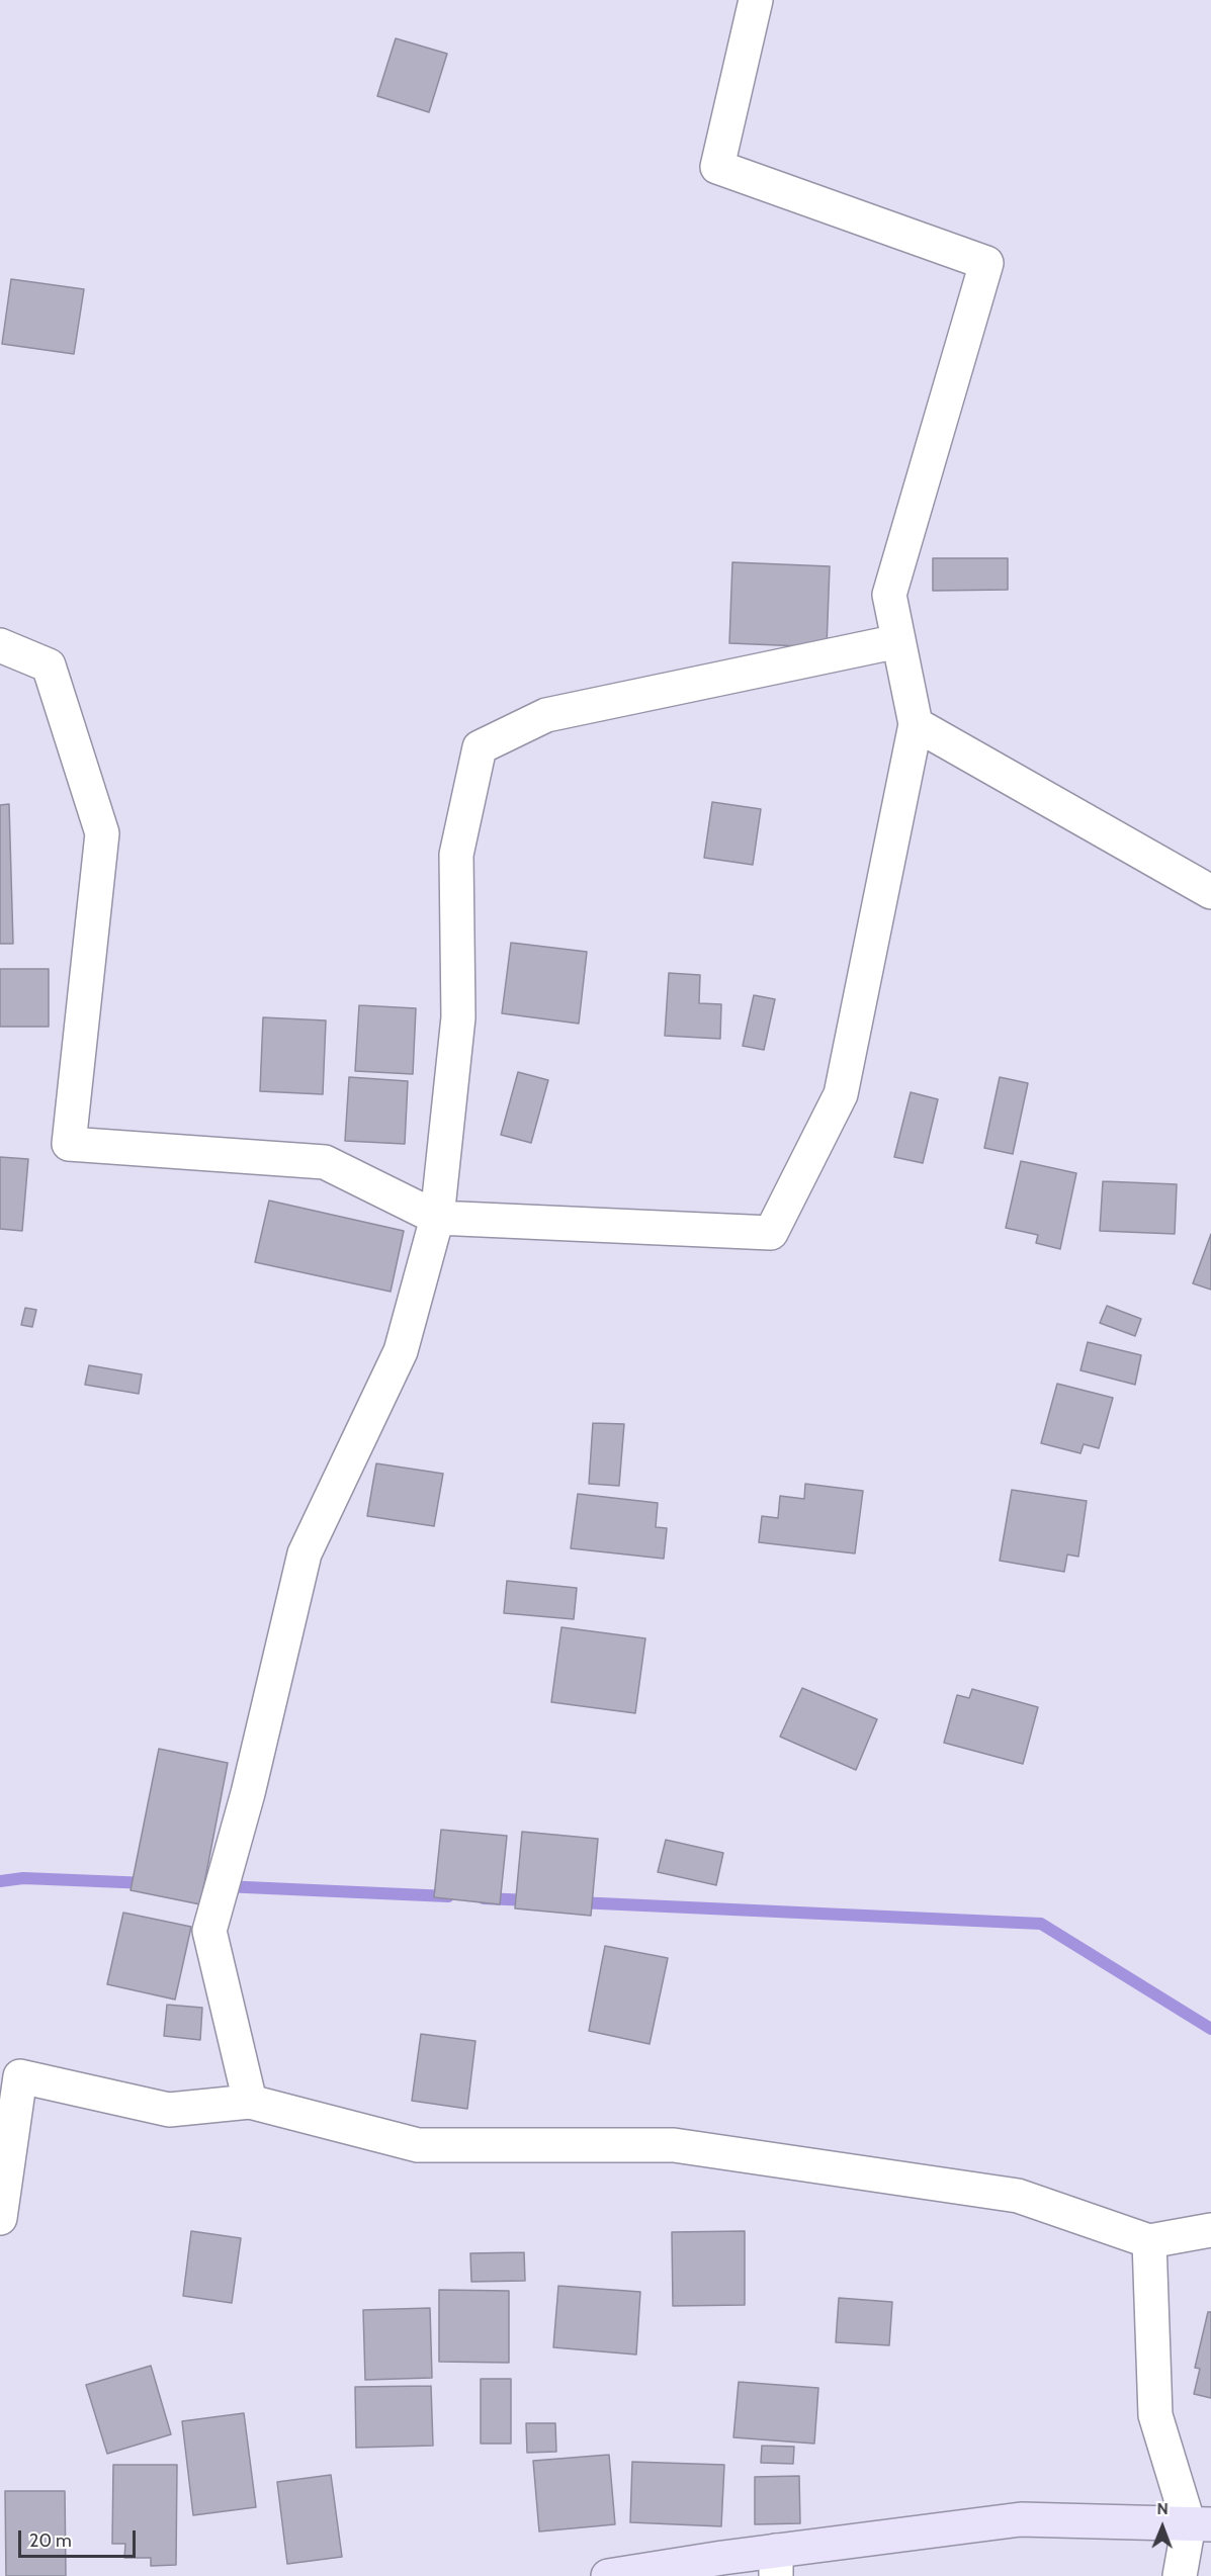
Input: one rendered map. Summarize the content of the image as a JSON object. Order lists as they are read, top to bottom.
{
  "scale_bar": "20 m",
  "north": "top"
}
